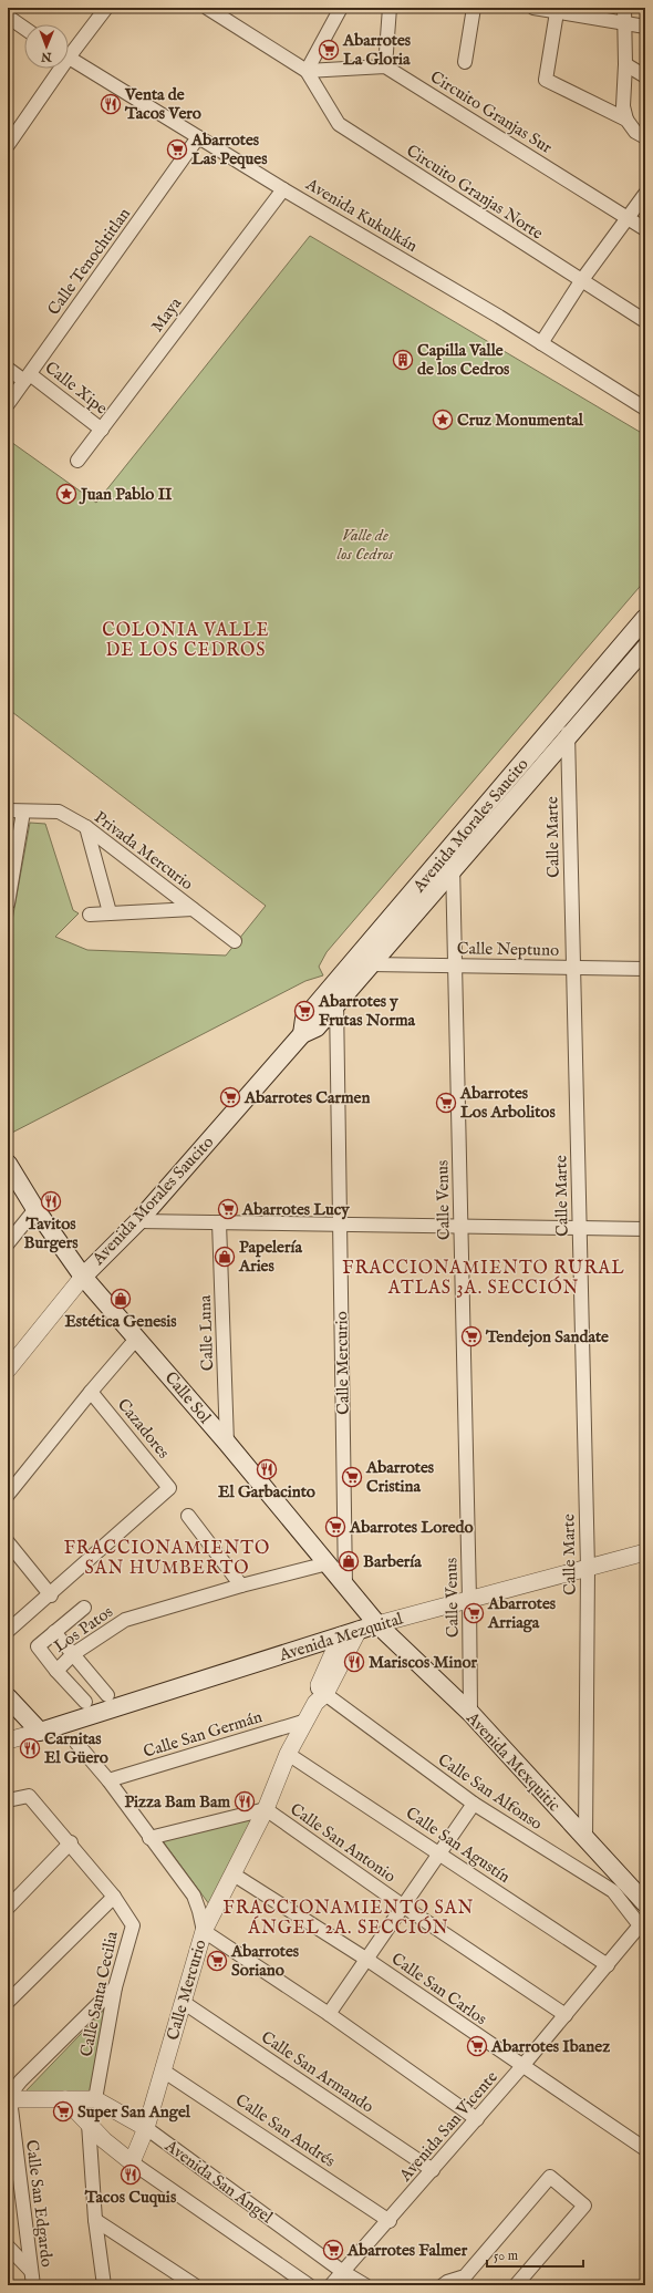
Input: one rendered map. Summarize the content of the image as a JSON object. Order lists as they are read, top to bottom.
{
  "streets": {
    "main road": [
      "Avenida Morales Saucito",
      "Calle Sol",
      "Avenida Mezquital",
      "Avenida Mexquitic"
    ],
    "street": [
      "Circuito Granjas Sur",
      "Circuito Granjas Norte",
      "Avenida Kukulkán",
      "Calle Tenochtitlan",
      "Maya",
      "Calle Xipe",
      "Calle Marte",
      "Privada Mercurio",
      "Calle Neptuno",
      "Calle Venus",
      "Calle Luna",
      "Calle Mercurio",
      "Cazadores",
      "Los Patos",
      "Calle San Germán",
      "Calle San Alfonso",
      "Calle San Antonio",
      "Calle San Agustín",
      "Calle San Carlos",
      "Calle Santa Cecilia",
      "Calle San Armando",
      "Avenida San Vicente",
      "Calle San Andrés",
      "Avenida San Ángel",
      "Calle San Edgardo"
    ]
  },
  "crossings": [
    ["Avenida Kukulkán", "Calle Tenochtitlan"],
    ["Avenida Kukulkán", "Maya"],
    ["Calle Tenochtitlan", "Calle Xipe"],
    ["Maya", "Calle Xipe"],
    ["Avenida Morales Saucito", "Calle Marte"],
    ["Avenida Morales Saucito", "Calle Neptuno"],
    ["Avenida Morales Saucito", "Calle Venus"],
    ["Avenida Morales Saucito", "Calle Mercurio"],
    ["Avenida Morales Saucito", "Calle Sol"],
    ["Calle Marte", "Calle Neptuno"],
    ["Calle Marte", "Avenida Mezquital"],
    ["Calle Marte", "Avenida Mexquitic"],
    ["Calle Neptuno", "Calle Venus"],
    ["Calle Venus", "Avenida Mezquital"],
    ["Calle Venus", "Avenida Mexquitic"],
    ["Calle Luna", "Calle Sol"],
    ["Calle Mercurio", "Calle Sol"],
    ["Calle Mercurio", "Avenida Mezquital"],
    ["Calle Mercurio", "Calle San Germán"],
    ["Calle Mercurio", "Calle San Alfonso"],
    ["Calle Mercurio", "Calle San Antonio"],
    ["Calle Mercurio", "Calle San Agustín"],
    ["Calle Mercurio", "Calle San Carlos"],
    ["Calle Mercurio", "Calle San Armando"],
    ["Calle Mercurio", "Calle San Andrés"],
    ["Calle Mercurio", "Avenida San Ángel"],
    ["Calle Sol", "Los Patos"],
    ["Calle Sol", "Avenida Mezquital"],
    ["Calle Sol", "Avenida Mexquitic"],
    ["Avenida Mezquital", "Avenida Mexquitic"],
    ["Calle San Alfonso", "Avenida San Vicente"],
    ["Calle San Antonio", "Avenida San Vicente"],
    ["Calle San Agustín", "Avenida San Vicente"],
    ["Calle San Carlos", "Avenida San Vicente"],
    ["Calle Santa Cecilia", "Avenida San Ángel"],
    ["Calle San Armando", "Avenida San Vicente"],
    ["Avenida San Vicente", "Calle San Andrés"],
    ["Avenida San Vicente", "Avenida San Ángel"],
    ["Avenida San Ángel", "Calle San Edgardo"]
  ],
  "districts": [
    "COLONIA VALLE DE LOS CEDROS",
    "FRACCIONAMIENTO RURAL ATLAS 3A. SECCIÓN",
    "FRACCIONAMIENTO SAN HUMBERTO",
    "FRACCIONAMIENTO SAN ÁNGEL 2A. SECCIÓN"
  ],
  "parks": ["Valle de los Cedros"],
  "places": {
    "supermarket": [
      "Abarrotes La Gloria",
      "Abarrotes Las Peques",
      "Abarrotes y Frutas Norma",
      "Abarrotes Carmen",
      "Abarrotes Los Arbolitos",
      "Abarrotes Lucy",
      "Tendejon Sandate",
      "Abarrotes Cristina",
      "Abarrotes Loredo",
      "Abarrotes Arriaga",
      "Abarrotes Soriano",
      "Abarrotes Ibanez",
      "Super San Angel",
      "Abarrotes Falmer"
    ],
    "restaurant": [
      "Venta de Tacos Vero",
      "Tavitos Burgers",
      "El Garbacinto",
      "Mariscos Minor",
      "Carnitas El Güero",
      "Pizza Bam Bam",
      "Tacos Cuquis"
    ],
    "building": ["Capilla Valle de los Cedros"],
    "place": ["Cruz Monumental", "Juan Pablo II"],
    "shop": ["Papelería Aries", "Estética Genesis", "Barbería"]
  },
  "scale_bar": "50 m",
  "north": "bottom"
}
